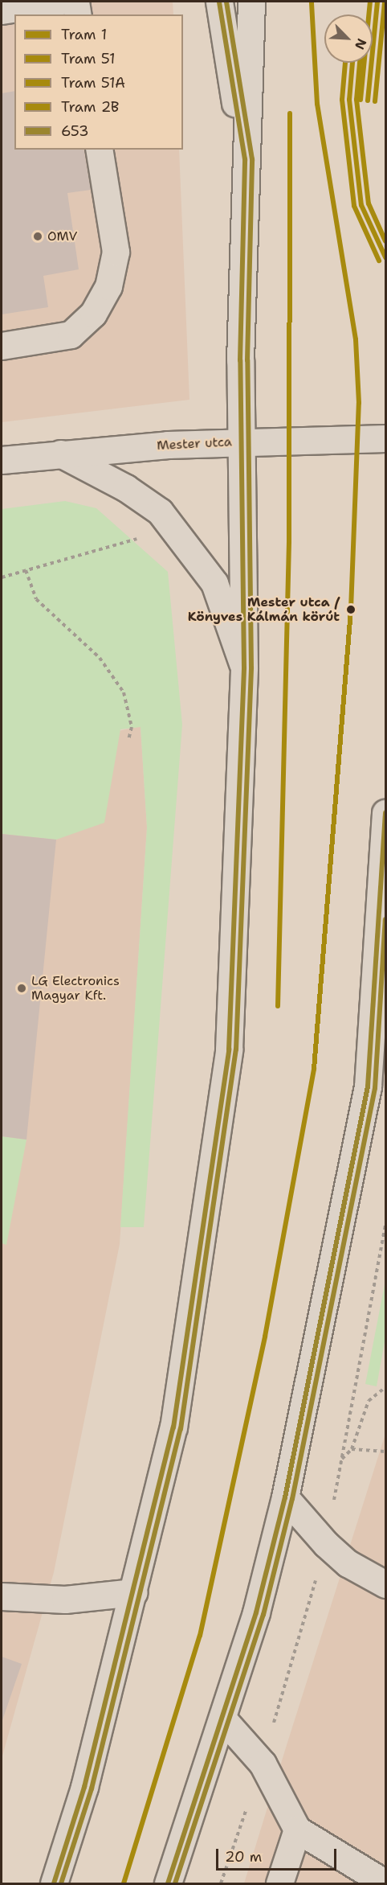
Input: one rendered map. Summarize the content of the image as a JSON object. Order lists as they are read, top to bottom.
{
  "streets": {
    "main road": ["Mester utca"]
  },
  "places": ["OMV", "Mester utca / Könyves Kálmán körút", "LG Electronics Magyar Kft."],
  "lines": [
    "tram line 1",
    "tram line 51",
    "tram line 2B",
    "transit line 653",
    "tram line 51A"
  ],
  "legend": [
    "Tram 1",
    "Tram 51",
    "Tram 51A",
    "Tram 2B",
    "653"
  ],
  "scale_bar": "20 m",
  "north": "bottom right"
}
